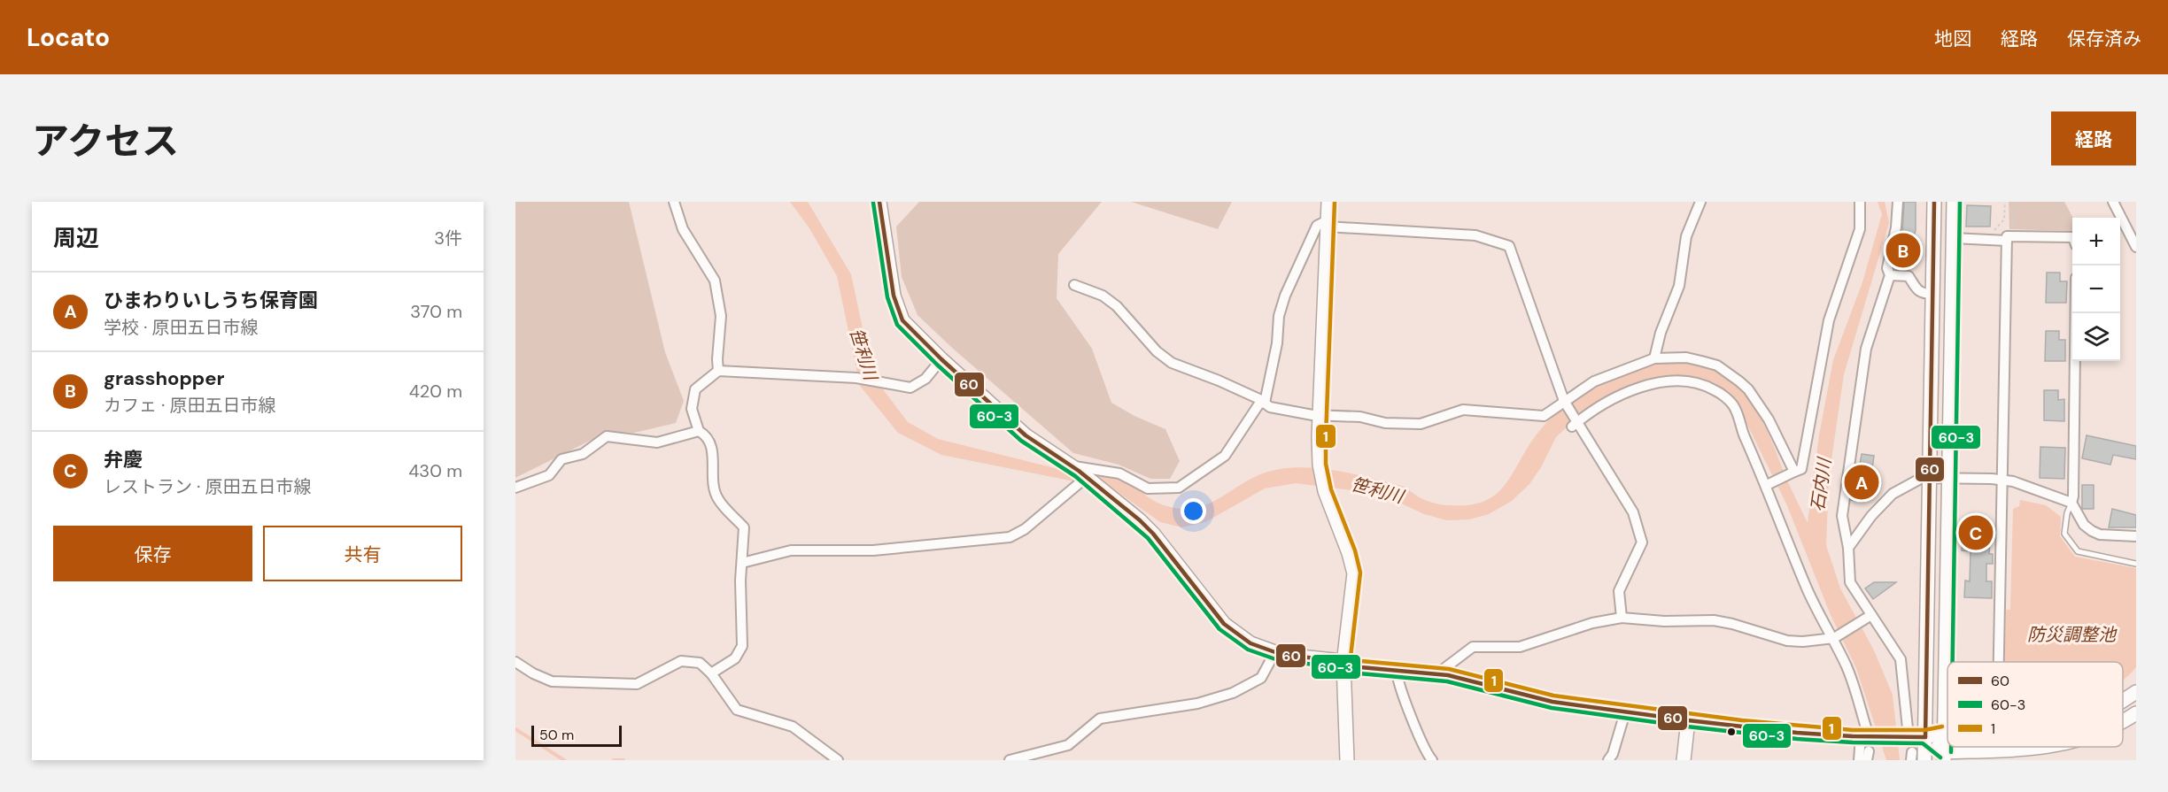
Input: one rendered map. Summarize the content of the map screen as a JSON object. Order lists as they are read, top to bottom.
{
  "water": ["笹利川", "石内川", "防災調整池"],
  "lines": ["transit line 60", "transit line 60-3", "transit line 1"],
  "legend": ["60", "60-3", "1"],
  "scale_bar": "50 m",
  "page": {
    "header": "Locato",
    "nav": ["地図", "経路", "保存済み"],
    "title": "アクセス",
    "buttons": [
      "経路",
      ["保存", "共有"]
    ],
    "heading": ["周辺", "3件"],
    "map_buttons": ["+", "−"],
    "pins": ["B", "A", "C"],
    "list": [
      {
        "mark": "A",
        "name": "ひまわりいしうち保育園",
        "note": "学校 · 原田五日市線",
        "value": "370 m"
      },
      {
        "mark": "B",
        "name": "grasshopper",
        "note": "カフェ · 原田五日市線",
        "value": "420 m"
      },
      {
        "mark": "C",
        "name": "弁慶",
        "note": "レストラン · 原田五日市線",
        "value": "430 m"
      }
    ],
    "scale": "50 m"
  }
}
